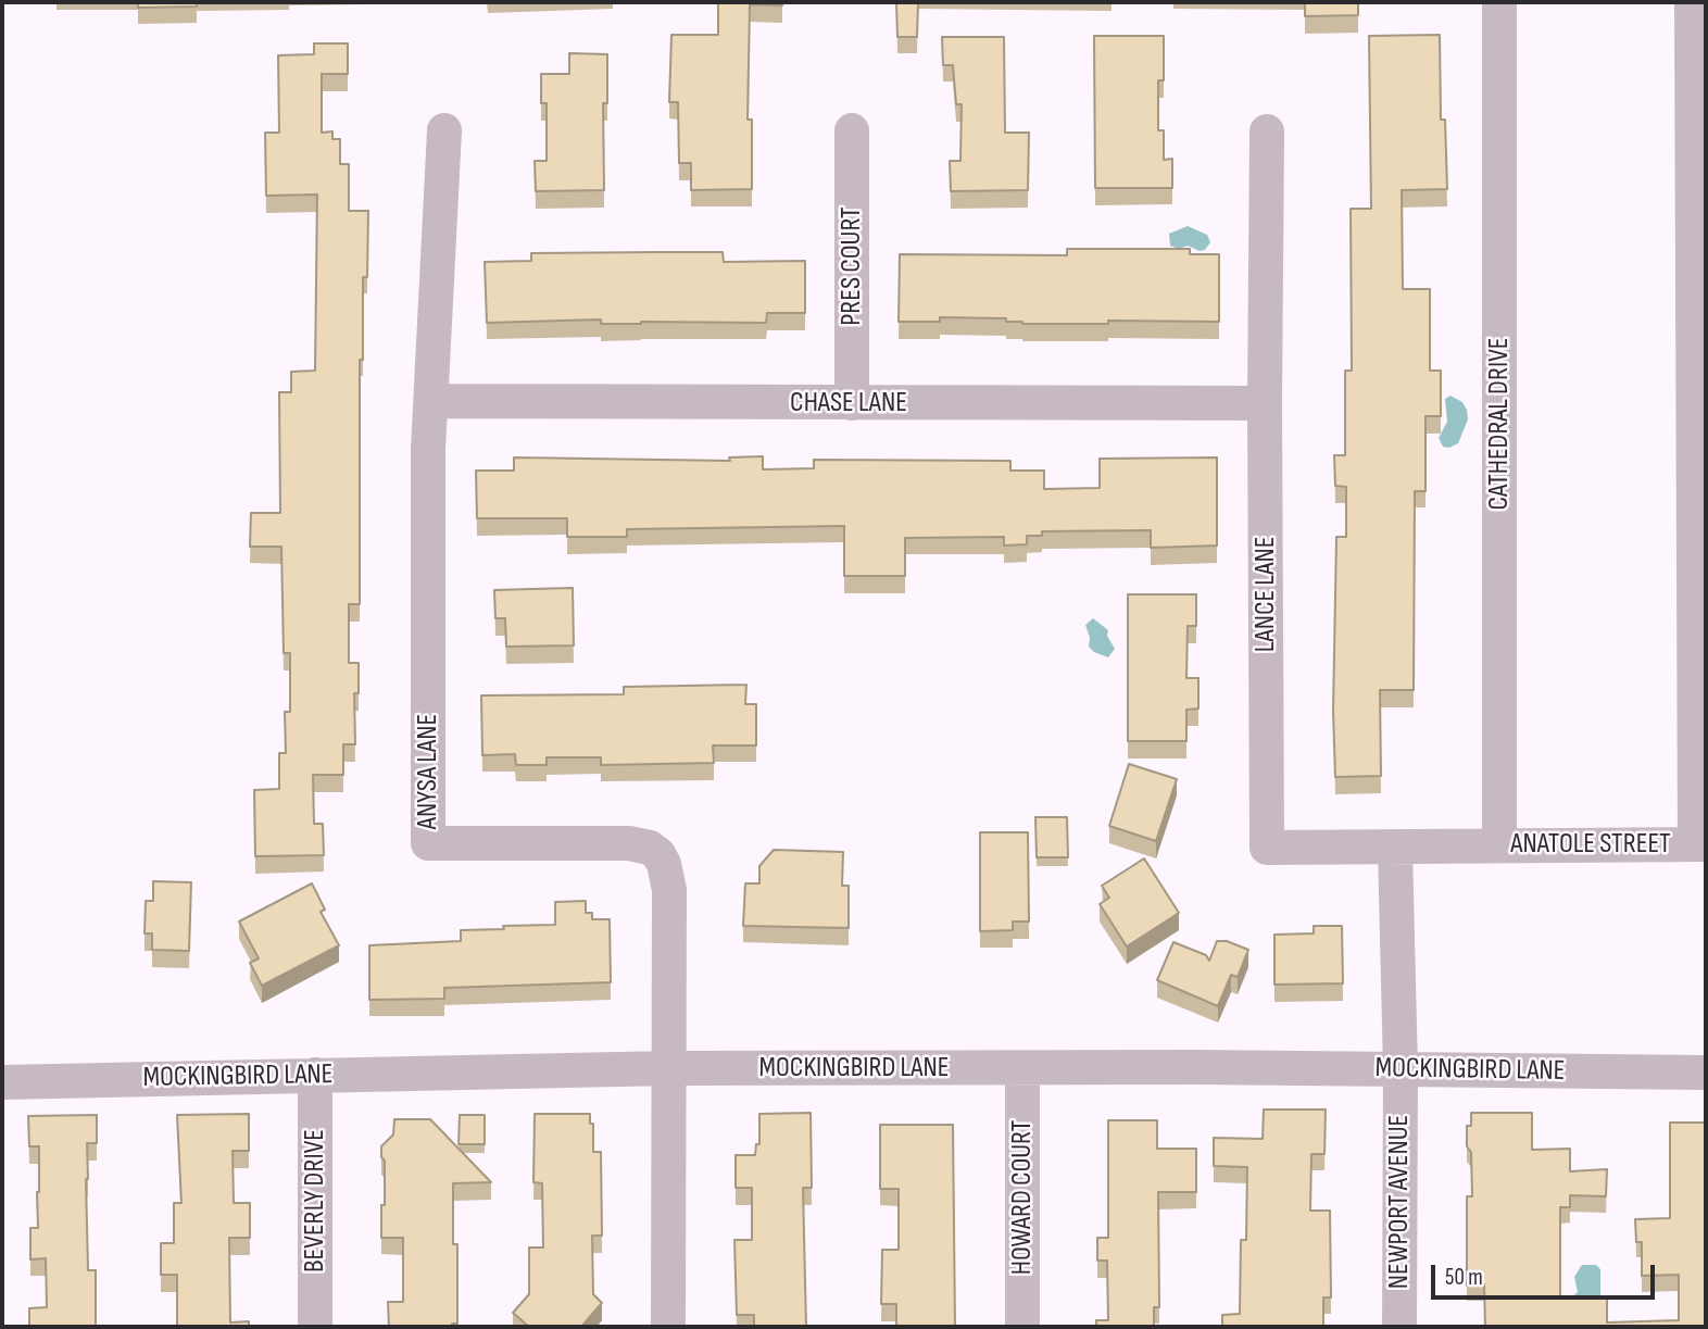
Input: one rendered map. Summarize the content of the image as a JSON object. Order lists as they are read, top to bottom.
{
  "streets": {
    "street": [
      "PRES COURT",
      "CHASE LANE",
      "CATHEDRAL DRIVE",
      "LANCE LANE",
      "ANYSA LANE",
      "ANATOLE STREET",
      "MOCKINGBIRD LANE",
      "HOWARD COURT",
      "BEVERLY DRIVE",
      "NEWPORT AVENUE"
    ]
  },
  "crossings": [
    ["PRES COURT", "CHASE LANE"],
    ["CHASE LANE", "LANCE LANE"],
    ["CHASE LANE", "ANYSA LANE"],
    ["CATHEDRAL DRIVE", "LANCE LANE"],
    ["CATHEDRAL DRIVE", "ANATOLE STREET"],
    ["LANCE LANE", "ANATOLE STREET"],
    ["LANCE LANE", "NEWPORT AVENUE"],
    ["ANYSA LANE", "MOCKINGBIRD LANE"],
    ["MOCKINGBIRD LANE", "HOWARD COURT"],
    ["MOCKINGBIRD LANE", "BEVERLY DRIVE"],
    ["MOCKINGBIRD LANE", "NEWPORT AVENUE"]
  ],
  "scale_bar": "50 m"
}
